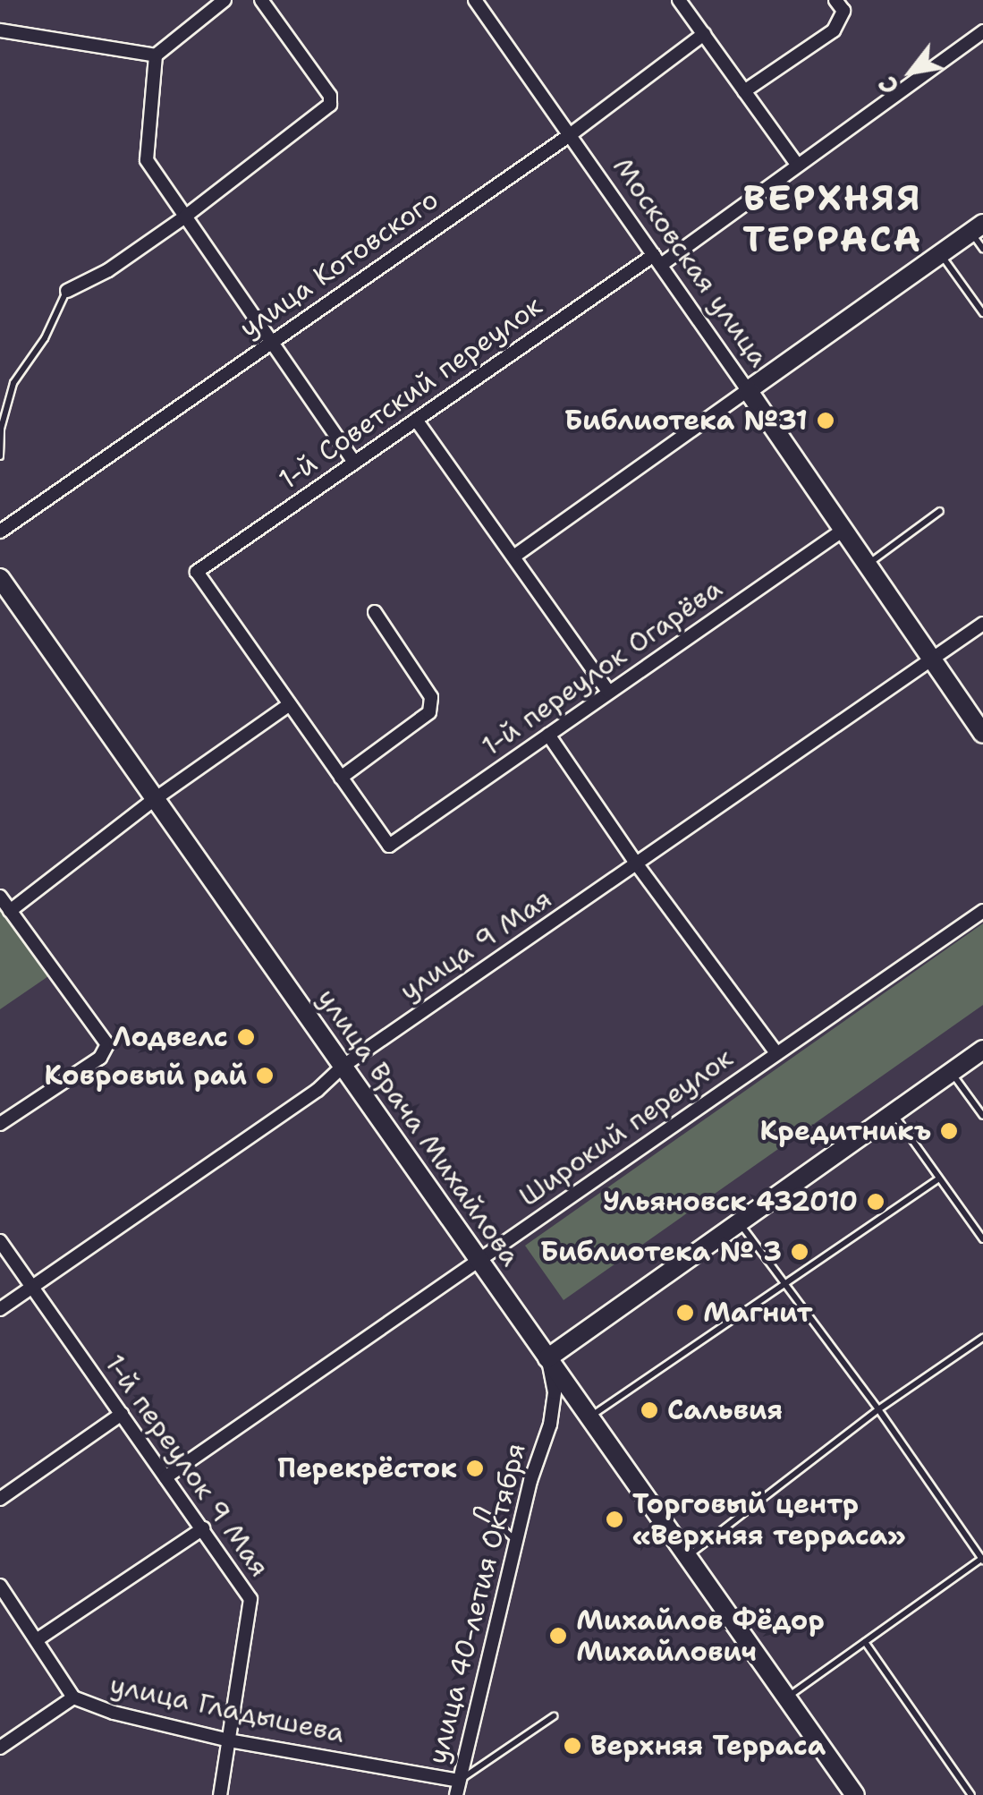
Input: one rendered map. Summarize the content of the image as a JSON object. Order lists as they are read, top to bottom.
{
  "streets": {
    "main road": ["Московская улица", "улица Врача Михайлова"],
    "street": [
      "улица Котовского",
      "1-й Советский переулок",
      "1-й переулок Огарёва",
      "улица 9 Мая",
      "Широкий переулок",
      "1-й переулок 9 Мая",
      "улица 40-летия Октября",
      "улица Гладышева"
    ]
  },
  "crossings": [
    ["Московская улица", "улица Котовского"],
    ["Московская улица", "1-й Советский переулок"],
    ["Московская улица", "1-й переулок Огарёва"],
    ["Московская улица", "улица 9 Мая"],
    ["улица 9 Мая", "улица Врача Михайлова"],
    ["улица 9 Мая", "1-й переулок 9 Мая"],
    ["улица Врача Михайлова", "Широкий переулок"],
    ["улица Врача Михайлова", "улица 40-летия Октября"],
    ["Широкий переулок", "1-й переулок 9 Мая"],
    ["1-й переулок 9 Мая", "улица Гладышева"],
    ["улица 40-летия Октября", "улица Гладышева"]
  ],
  "districts": ["ВЕРХНЯЯ ТЕРРАСА"],
  "places": [
    "Библиотека №31",
    "Лодвелс",
    "Ковровый рай",
    "Кредитникъ",
    "Ульяновск 432010",
    "Библиотека № 3",
    "Магнит",
    "Сальвия",
    "Перекрёсток",
    "Торговый центр «Верхняя терраса»",
    "Михайлов Фёдор Михайлович",
    "Верхняя Терраса"
  ],
  "north": "bottom left"
}
